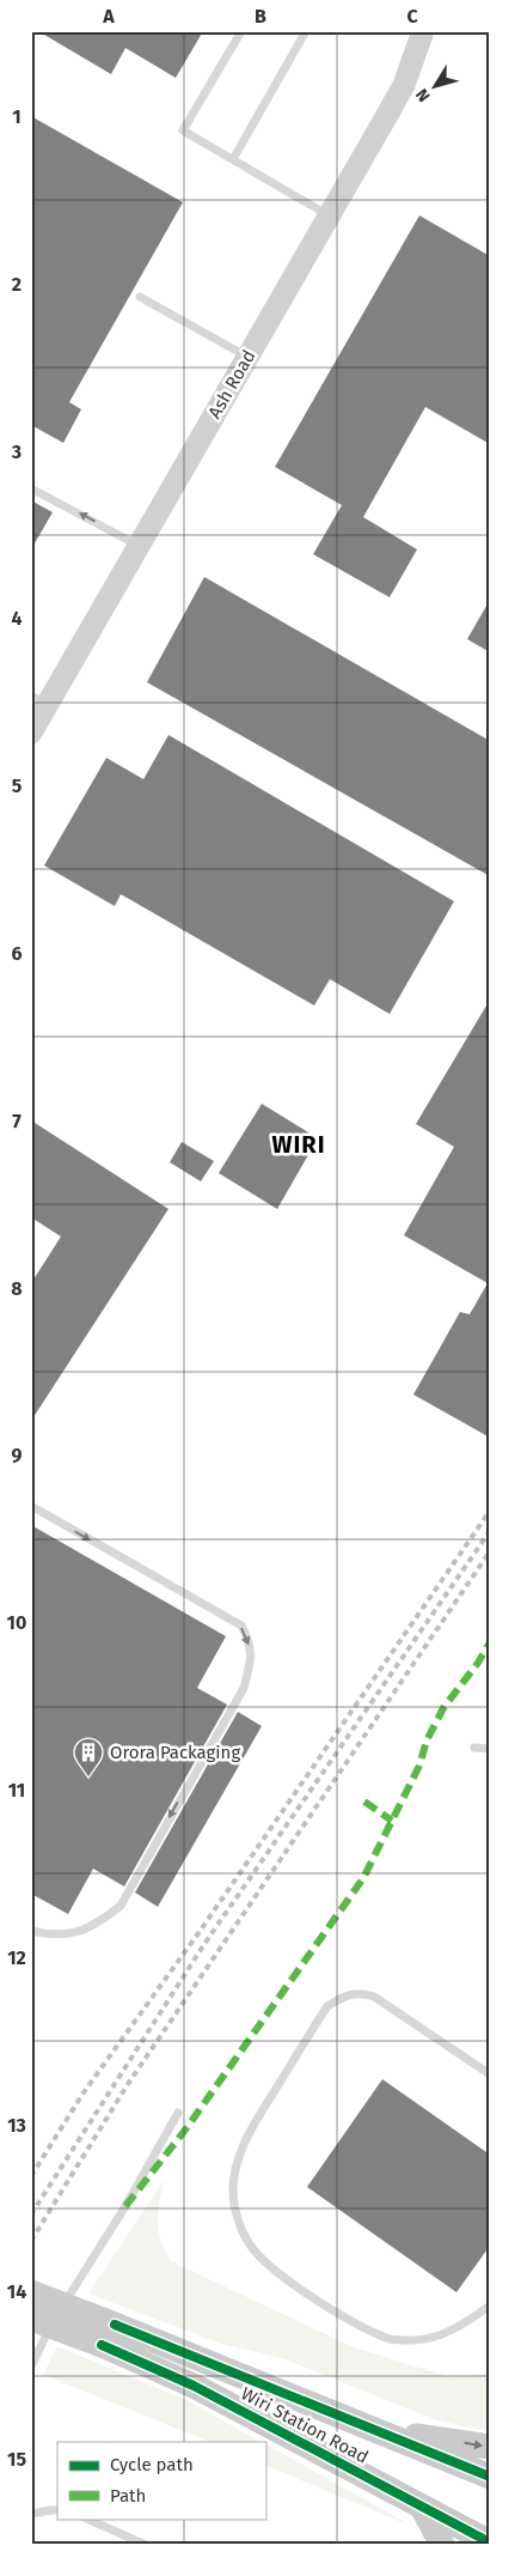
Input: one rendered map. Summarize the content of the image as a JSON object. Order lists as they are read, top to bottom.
{
  "streets": {
    "main road": ["Ash Road", "Wiri Station Road"]
  },
  "districts": ["WIRI"],
  "places": {
    "building": ["Orora Packaging"]
  },
  "legend": ["Cycle path", "Path"],
  "north": "bottom left",
  "grid": {
    "columns": ["A", "B", "C"],
    "rows": [
      "1",
      "2",
      "3",
      "4",
      "5",
      "6",
      "7",
      "8",
      "9",
      "10",
      "11",
      "12",
      "13",
      "14",
      "15"
    ]
  }
}
